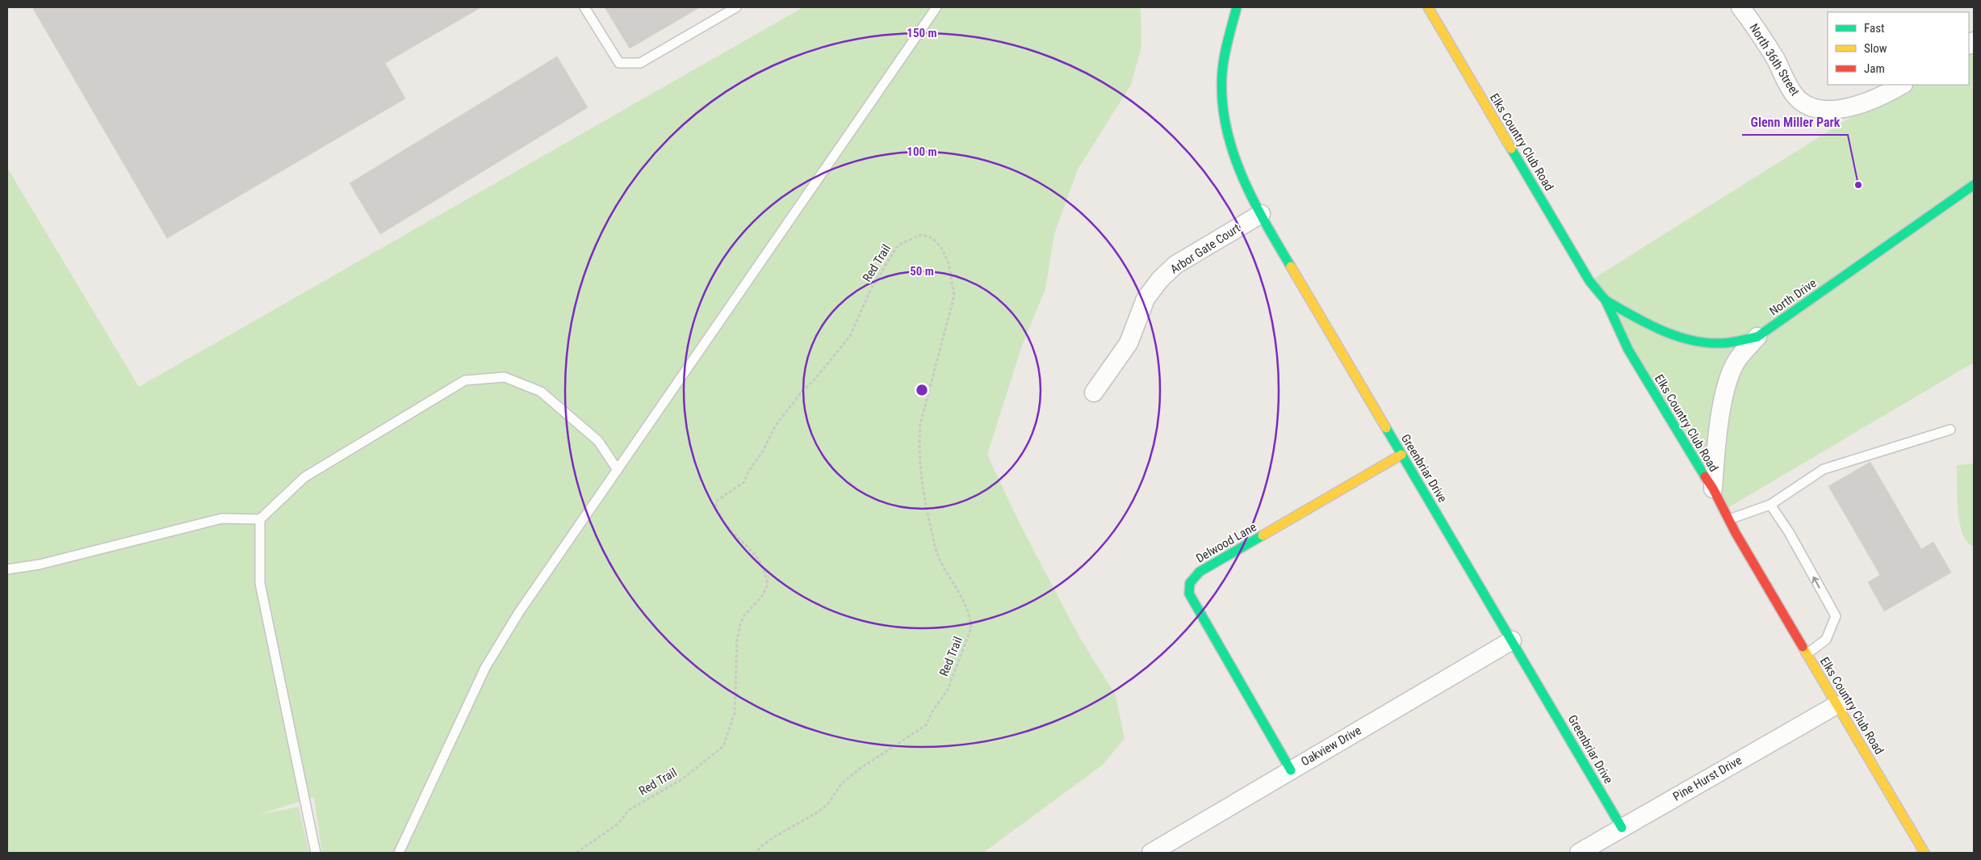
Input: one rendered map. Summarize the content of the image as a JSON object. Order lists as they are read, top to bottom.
{
  "streets": {
    "street": [
      "North 36th Street",
      "Elks Country Club Road",
      "Arbor Gate Court",
      "North Drive",
      "Greenbriar Drive",
      "Delwood Lane",
      "Oakview Drive",
      "Pine Hurst Drive"
    ],
    "path": ["Red Trail"]
  },
  "crossings": [
    ["Elks Country Club Road", "North Drive"],
    ["Elks Country Club Road", "Pine Hurst Drive"],
    ["Arbor Gate Court", "Greenbriar Drive"],
    ["Greenbriar Drive", "Delwood Lane"],
    ["Greenbriar Drive", "Oakview Drive"],
    ["Greenbriar Drive", "Pine Hurst Drive"],
    ["Delwood Lane", "Oakview Drive"]
  ],
  "places": ["Glenn Miller Park"],
  "legend": ["Fast", "Slow", "Jam"],
  "rings": ["150 m", "100 m", "50 m"]
}
